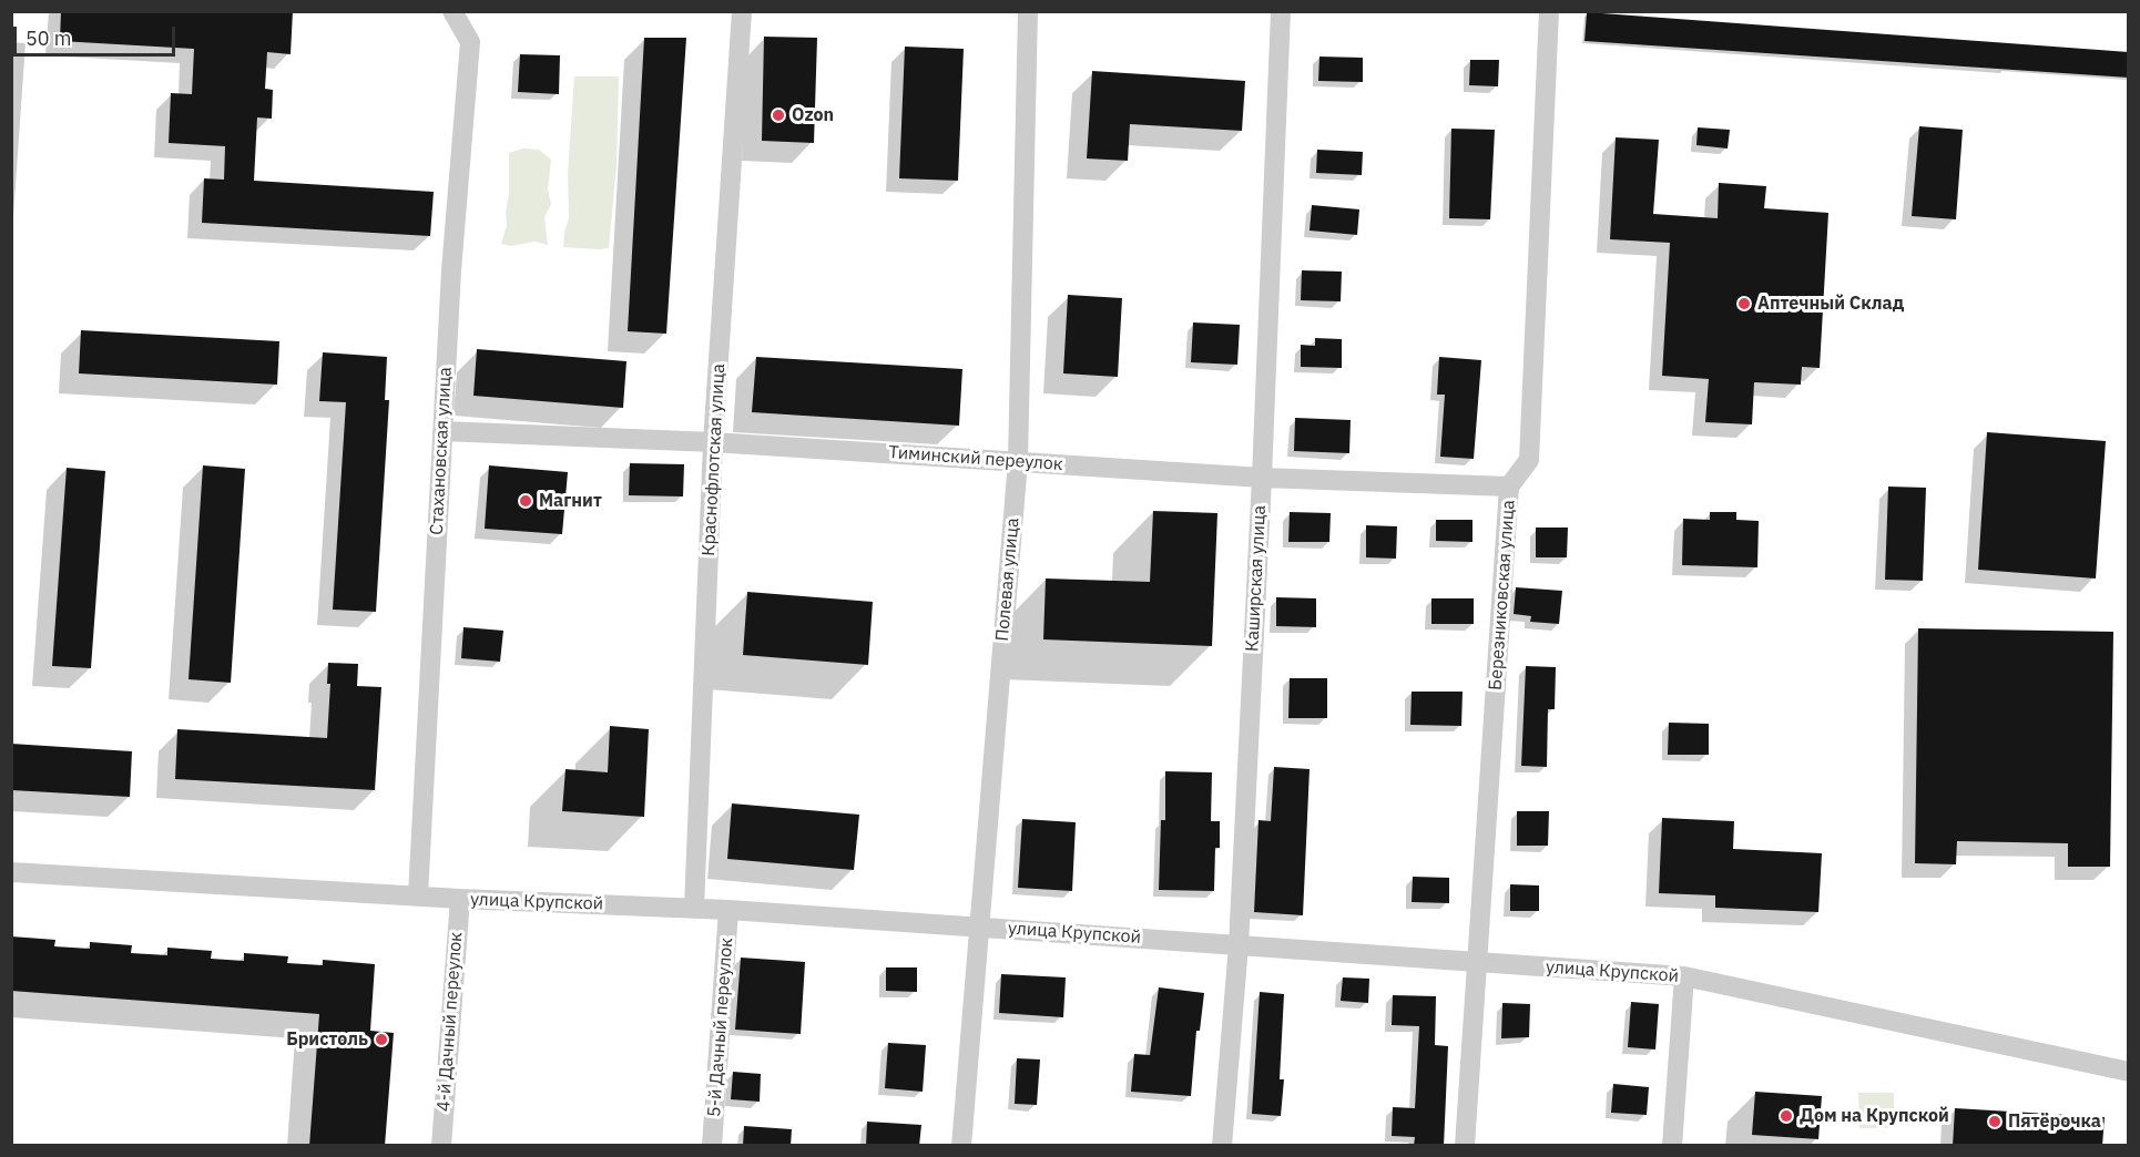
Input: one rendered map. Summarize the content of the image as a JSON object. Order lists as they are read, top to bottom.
{
  "streets": {
    "street": [
      "Стахановская улица",
      "Тиминский переулок",
      "Краснофлотская улица",
      "Каширская улица",
      "Полевая улица",
      "Березниковская улица",
      "улица Крупской",
      "4-й Дачный переулок",
      "5-й Дачный переулок"
    ]
  },
  "crossings": [
    ["Стахановская улица", "Тиминский переулок"],
    ["Стахановская улица", "улица Крупской"],
    ["Тиминский переулок", "Краснофлотская улица"],
    ["Тиминский переулок", "Каширская улица"],
    ["Тиминский переулок", "Полевая улица"],
    ["Тиминский переулок", "Березниковская улица"],
    ["Краснофлотская улица", "улица Крупской"],
    ["Каширская улица", "улица Крупской"],
    ["Полевая улица", "улица Крупской"],
    ["Березниковская улица", "улица Крупской"],
    ["улица Крупской", "4-й Дачный переулок"],
    ["улица Крупской", "5-й Дачный переулок"]
  ],
  "places": [
    "Ozon",
    "Аптечный Склад",
    "Магнит",
    "Бристоль",
    "Дом на Крупской",
    "Пятёрочка"
  ],
  "scale_bar": "50 m"
}
